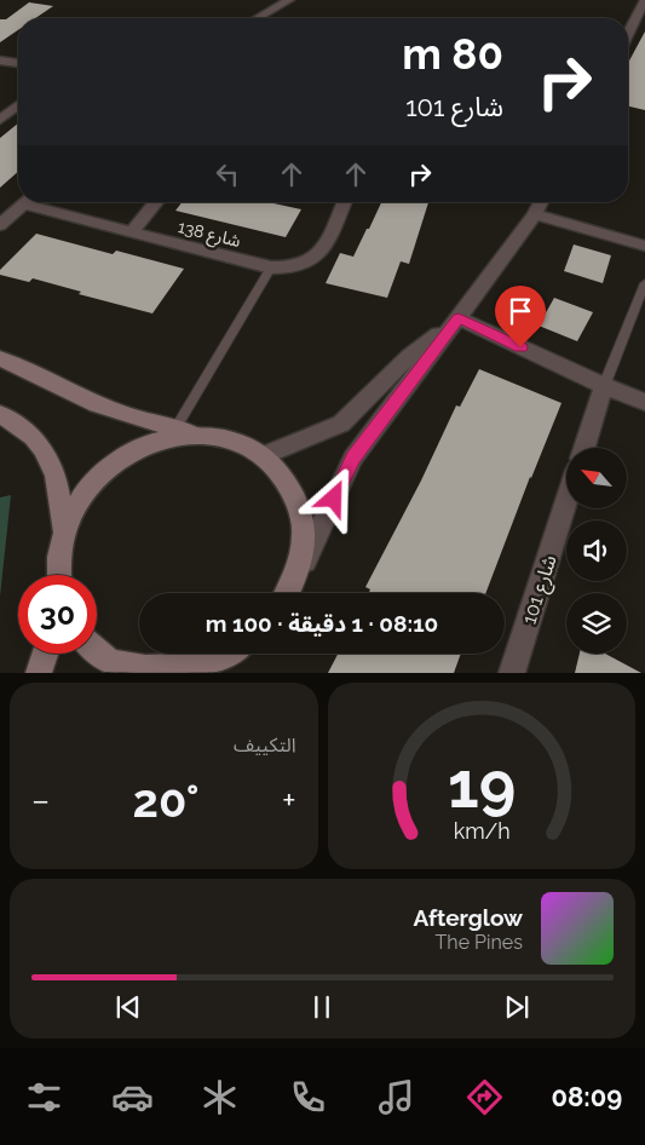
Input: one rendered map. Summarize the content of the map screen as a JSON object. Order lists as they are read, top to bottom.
{
  "streets": {
    "street": ["شارع 138", "شارع 101"]
  },
  "north": "top left",
  "page": {
    "turn": ["80 m", "شارع 101"],
    "limit": "30",
    "trip": "08:10 · 1 دقيقة · 100 m",
    "tile": "التكييف",
    "heat": ["−", "20°", "+"],
    "song": ["Afterglow", "The Pines"],
    "tabs": "08:09",
    "gauge": ["19", "km/h"]
  }
}
